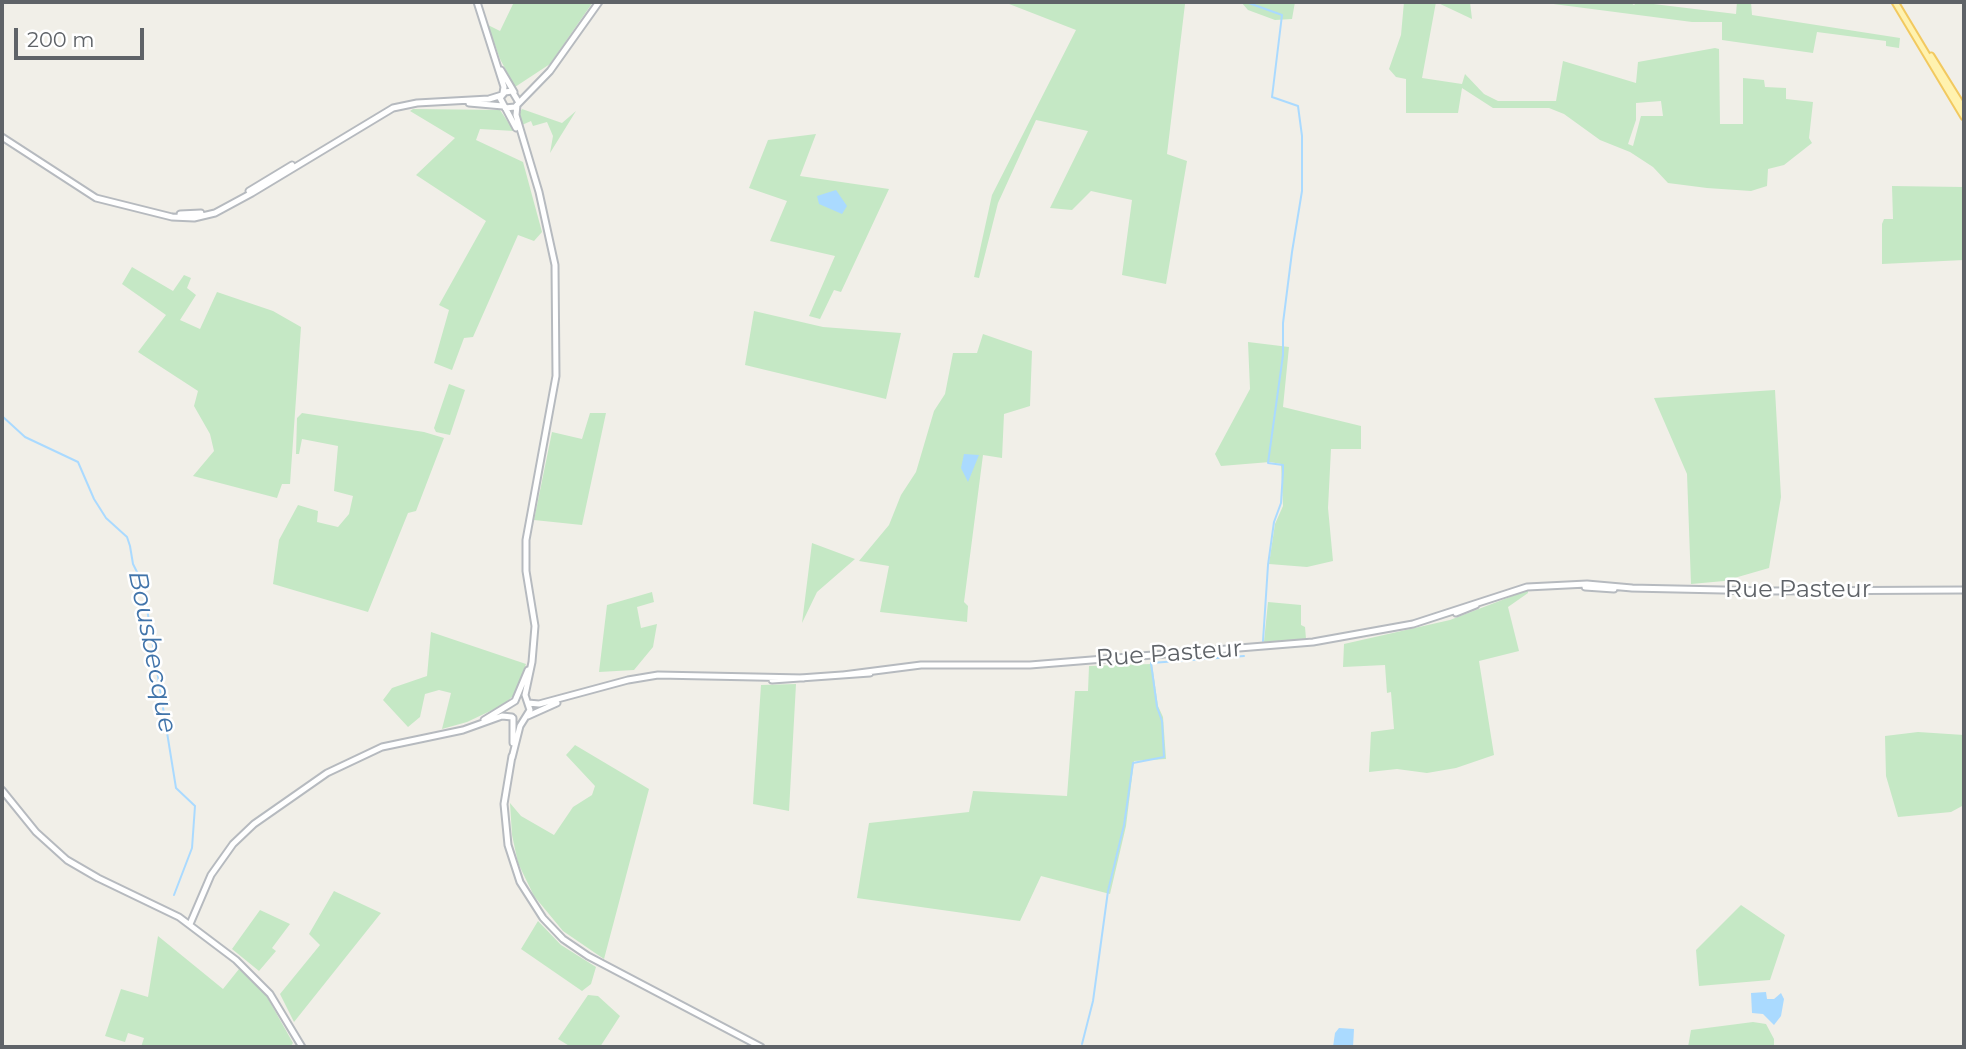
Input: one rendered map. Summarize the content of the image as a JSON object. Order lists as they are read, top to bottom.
{
  "streets": {
    "main road": ["Rue Pasteur"]
  },
  "water": ["Bousbecque"],
  "scale_bar": "200 m"
}
